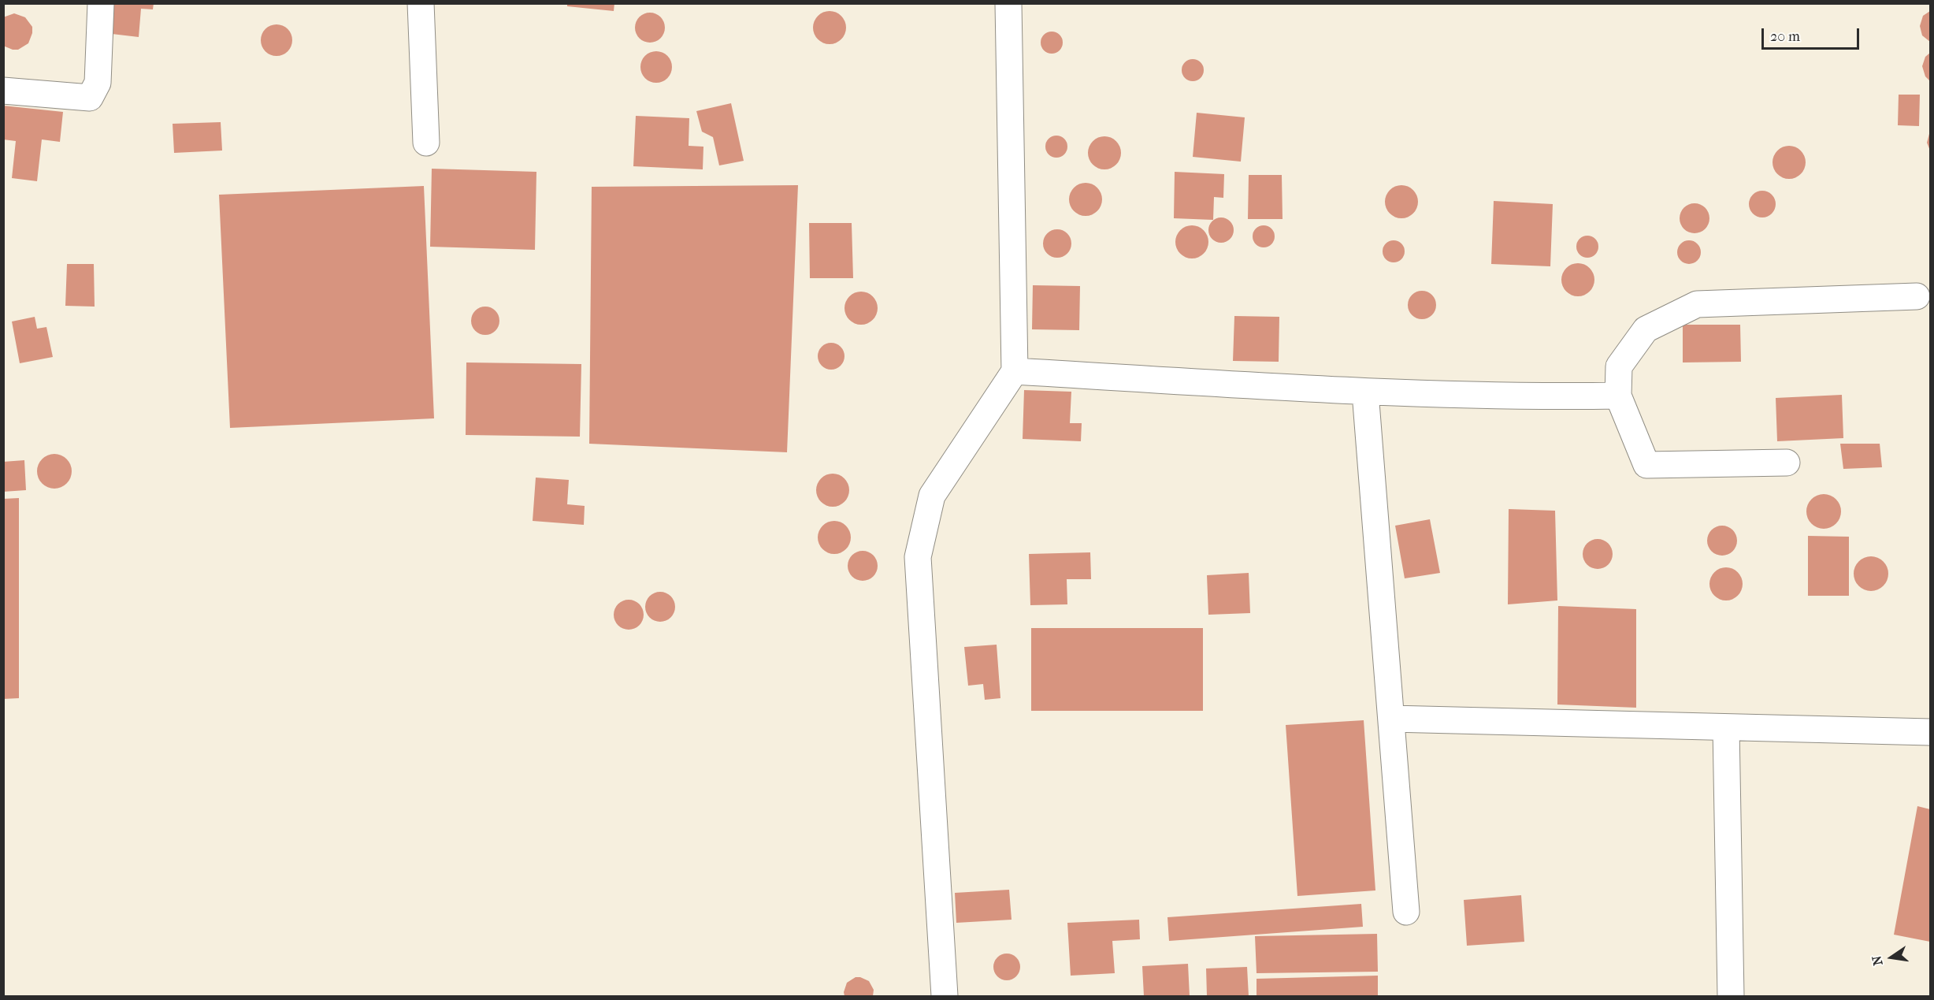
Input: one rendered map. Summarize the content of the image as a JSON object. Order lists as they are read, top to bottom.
{
  "scale_bar": "20 m",
  "north": "left"
}
